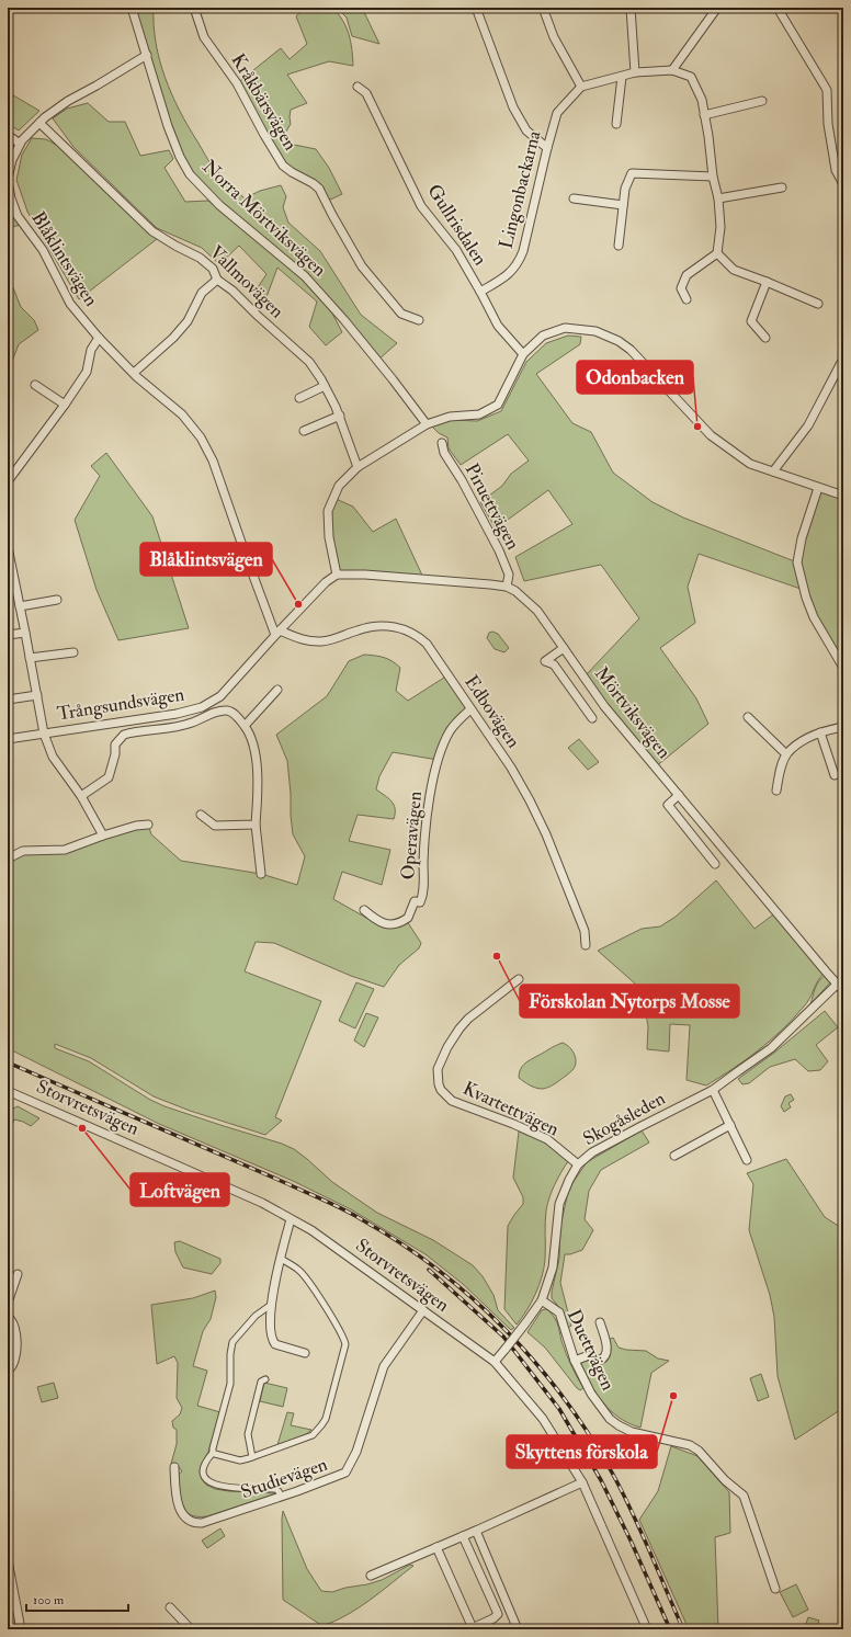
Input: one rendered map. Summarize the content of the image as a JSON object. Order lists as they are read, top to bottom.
{
  "streets": {
    "street": [
      "Kråkbärsvägen",
      "Lingonbackarna",
      "Norra Mörtviksvägen",
      "Gullrisdalen",
      "Blåklintsvägen",
      "Vallmovägen",
      "Piruettvägen",
      "Trångsundsvägen",
      "Edbovägen",
      "Mörtviksvägen",
      "Operavägen",
      "Storvretsvägen",
      "Kvartettvägen",
      "Skogåsleden",
      "Duettvägen",
      "Studievägen"
    ]
  },
  "crossings": [
    ["Lingonbackarna", "Gullrisdalen"],
    ["Norra Mörtviksvägen", "Blåklintsvägen"],
    ["Blåklintsvägen", "Vallmovägen"],
    ["Blåklintsvägen", "Trångsundsvägen"],
    ["Blåklintsvägen", "Edbovägen"],
    ["Piruettvägen", "Mörtviksvägen"],
    ["Trångsundsvägen", "Edbovägen"],
    ["Trångsundsvägen", "Mörtviksvägen"],
    ["Edbovägen", "Operavägen"],
    ["Mörtviksvägen", "Skogåsleden"],
    ["Storvretsvägen", "Skogåsleden"],
    ["Storvretsvägen", "Studievägen"],
    ["Kvartettvägen", "Skogåsleden"],
    ["Skogåsleden", "Duettvägen"]
  ],
  "places": [
    "Odonbacken",
    "Blåklintsvägen",
    "Förskolan Nytorps Mosse",
    "Loftvägen",
    "Skyttens förskola"
  ],
  "scale_bar": "100 m"
}
